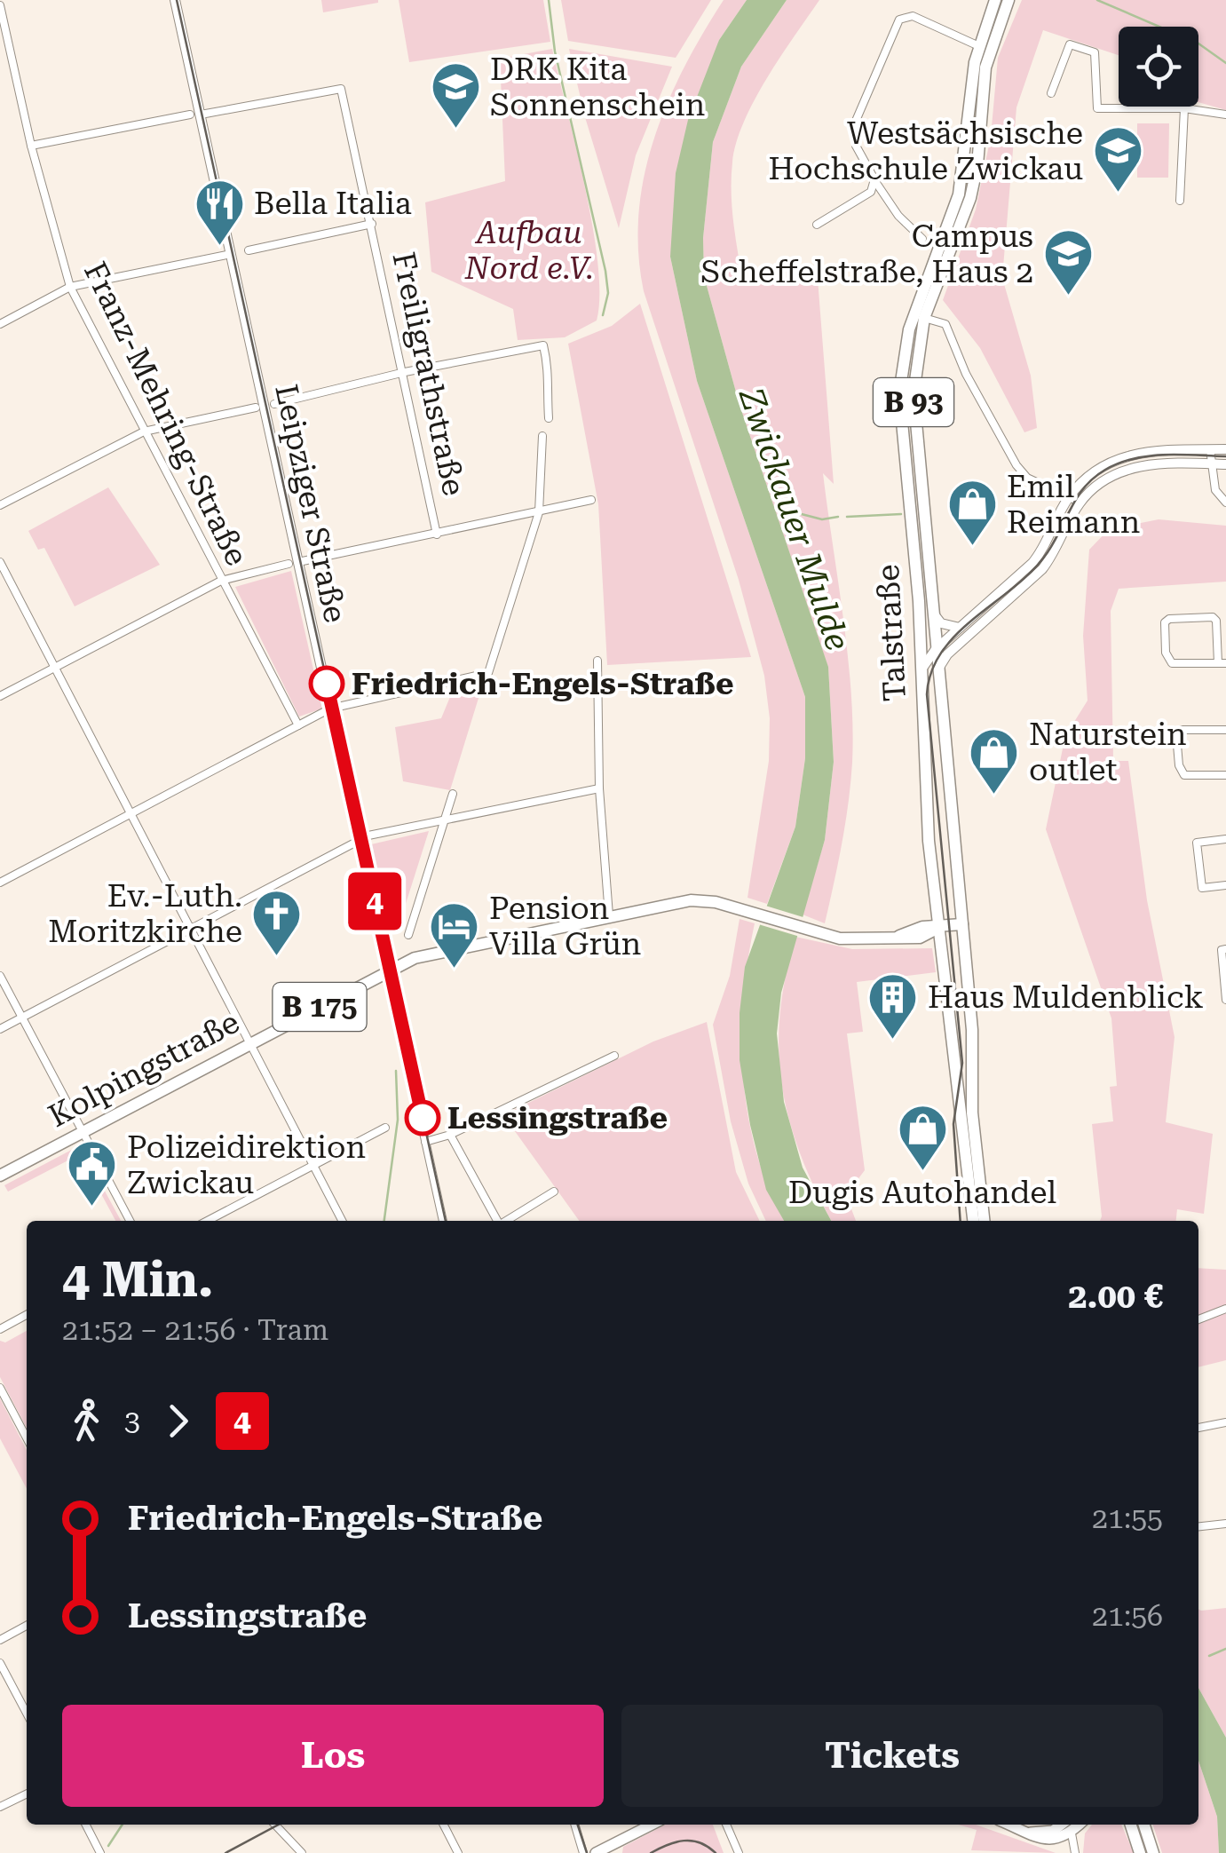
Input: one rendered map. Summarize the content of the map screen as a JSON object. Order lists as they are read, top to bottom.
{
  "streets": {
    "main road": [
      "B 93",
      "Talstraße",
      "B 175",
      "Kolpingstraße"
    ],
    "street": ["Freiligrathstraße", "Franz-Mehring-Straße", "Leipziger Straße"]
  },
  "crossings": [
    ["Freiligrathstraße", "Leipziger Straße"],
    ["B 93", "Talstraße"],
    ["Leipziger Straße", "Kolpingstraße"],
    ["Talstraße", "B 175"],
    ["Talstraße", "Kolpingstraße"],
    ["B 175", "Kolpingstraße"]
  ],
  "water": ["Zwickauer Mulde"],
  "parks": ["Aufbau Nord e.V."],
  "places": {
    "school or university": ["DRK Kita Sonnenschein", "Westsächsische Hochschule Zwickau", "Campus Scheffelstraße, Haus 2"],
    "restaurant": ["Bella Italia"],
    "shop": ["Emil Reimann", "Naturstein outlet", "Dugis Autohandel"],
    "other": ["Friedrich-Engels-Straße", "Lessingstraße"],
    "church": ["Ev.-Luth. Moritzkirche"],
    "hotel": ["Pension Villa Grün"],
    "building": ["Haus Muldenblick"],
    "public building": ["Polizeidirektion Zwickau"]
  },
  "lines": ["tram line 4"],
  "page": {
    "on_map": "4",
    "heading": ["4 Min.", "21:52 – 21:56 · Tram", "2.00 €"],
    "legs": ["3", "4"],
    "list": [
      {
        "name": "Friedrich-Engels-Straße",
        "value": "21:55"
      },
      {
        "name": "Lessingstraße",
        "value": "21:56"
      }
    ],
    "buttons": ["Los", "Tickets"]
  }
}
